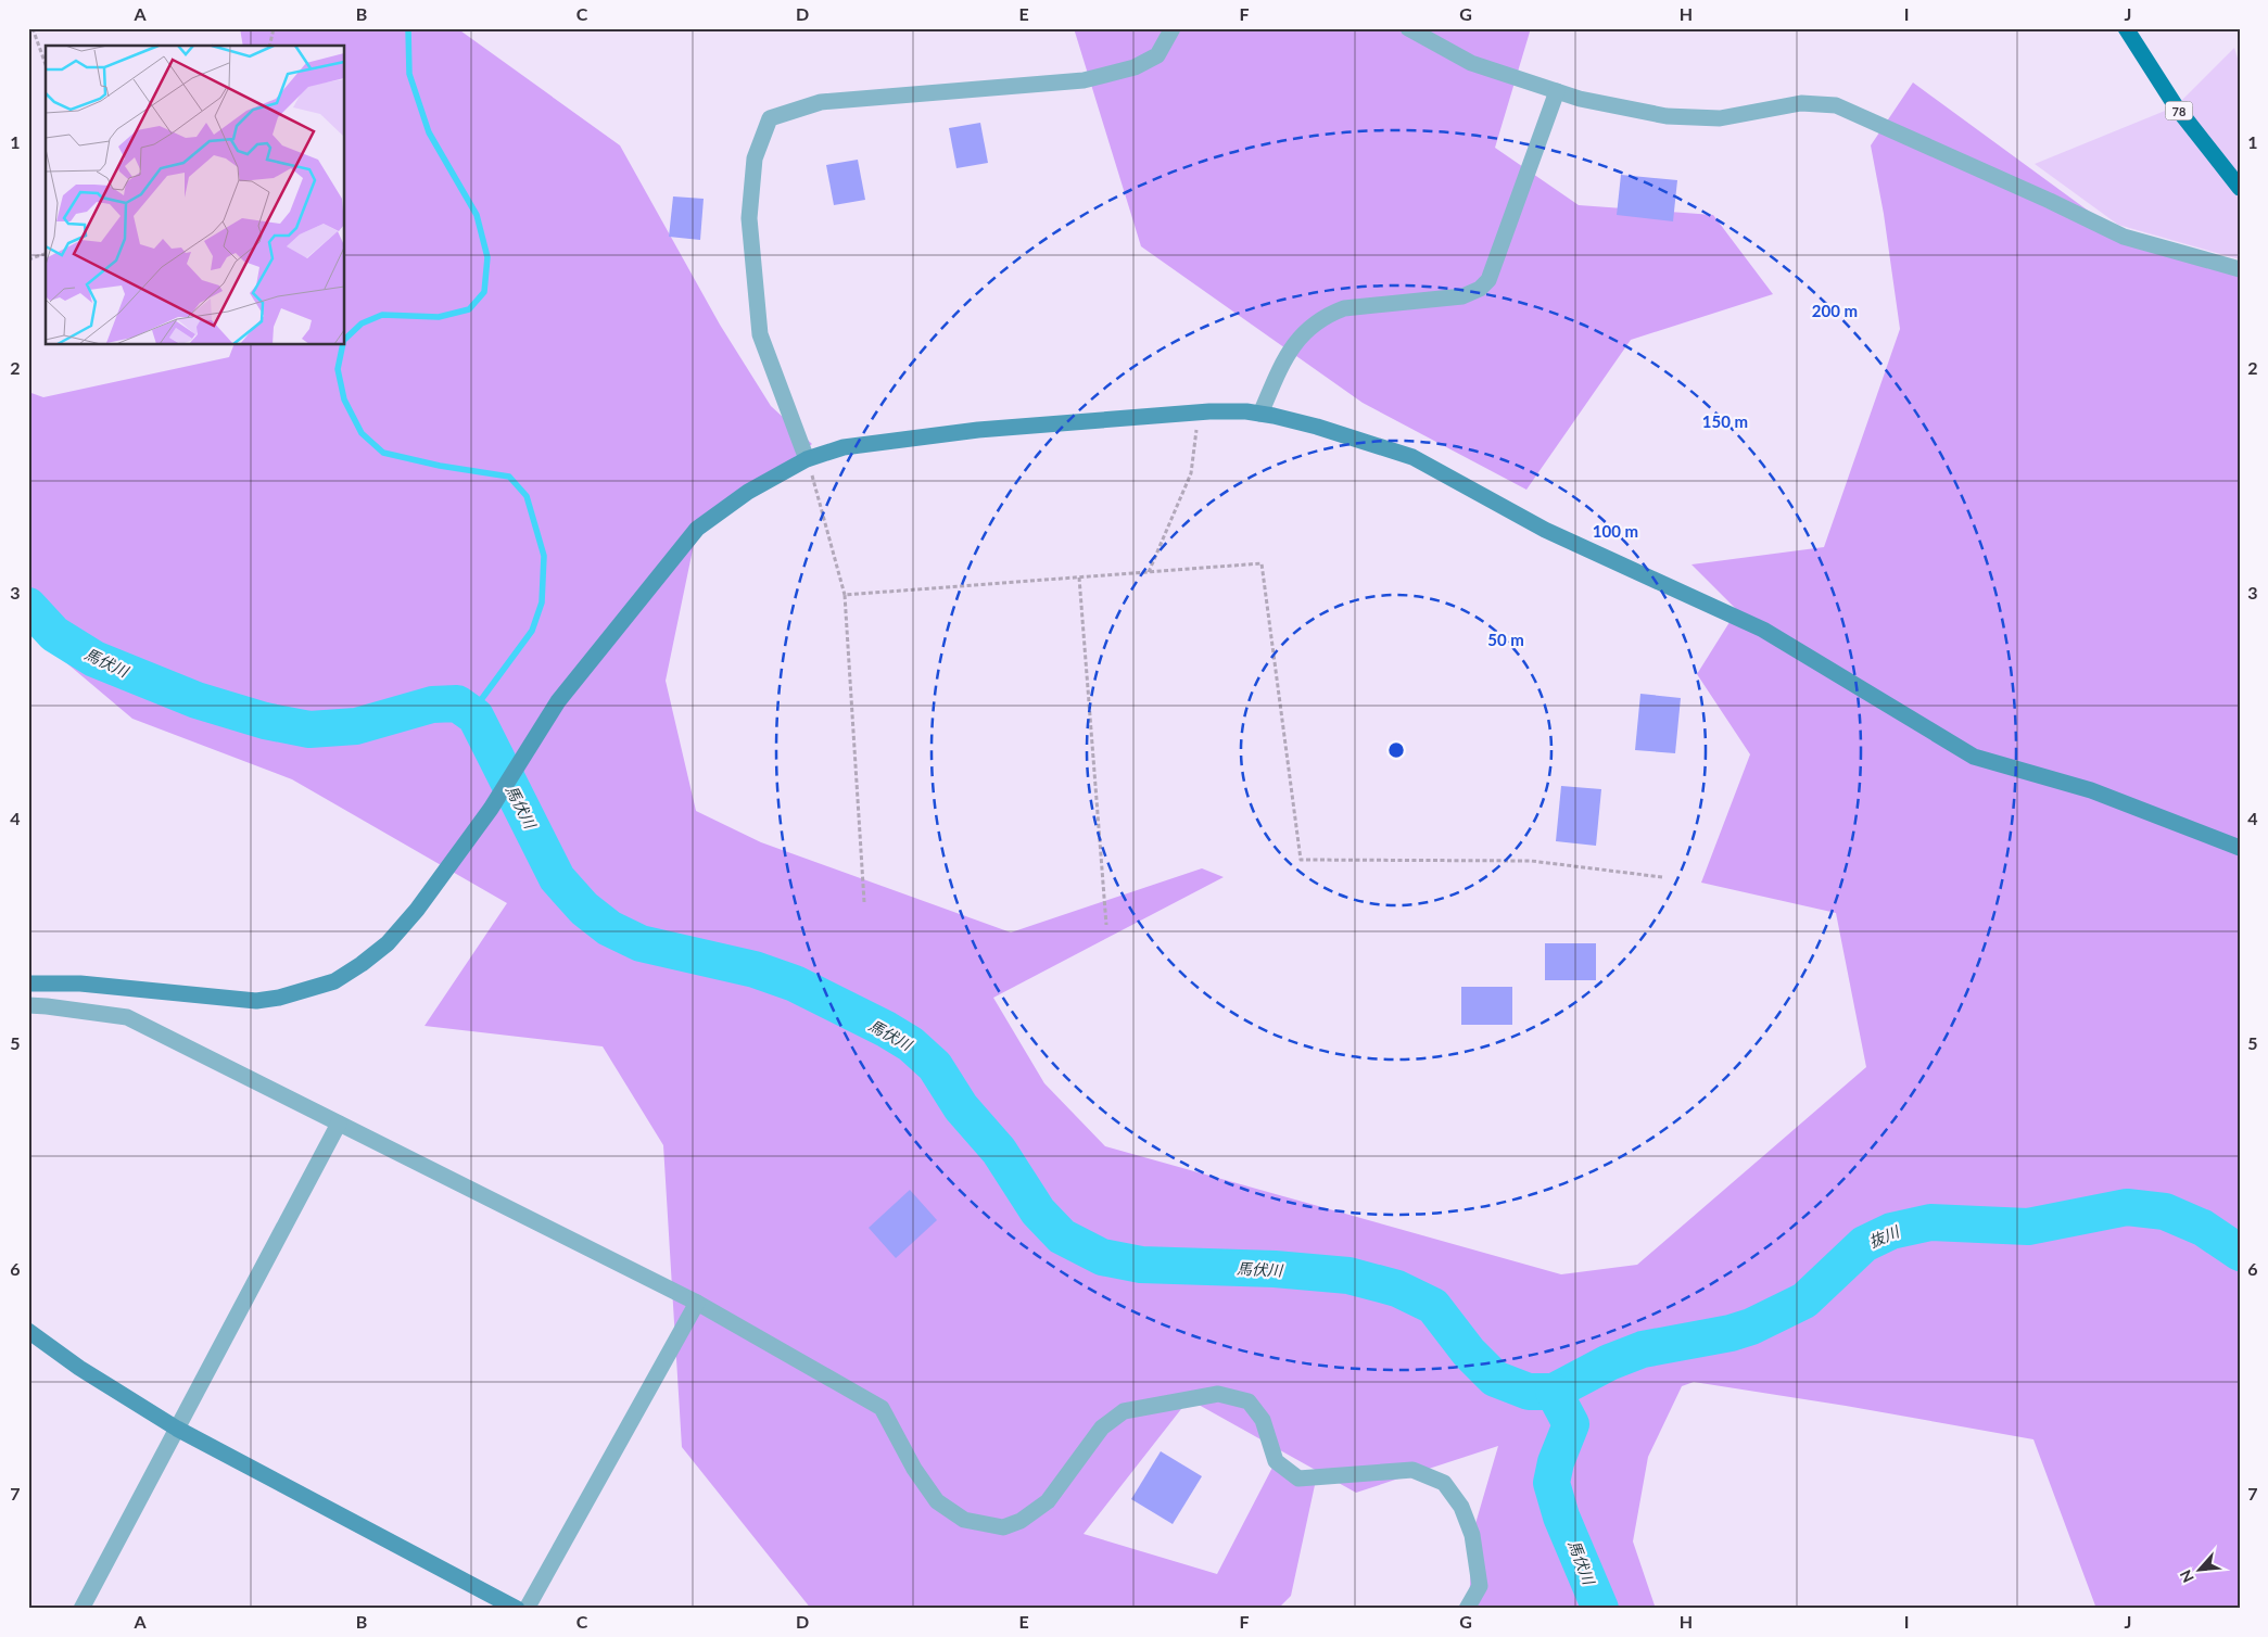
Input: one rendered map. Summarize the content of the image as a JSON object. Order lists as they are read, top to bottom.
{
  "streets": {
    "main road": ["78"]
  },
  "water": ["馬伏川", "抜川"],
  "north": "bottom left",
  "grid": {
    "columns": [
      "A",
      "B",
      "C",
      "D",
      "E",
      "F",
      "G",
      "H",
      "I",
      "J"
    ],
    "rows": [
      "1",
      "2",
      "3",
      "4",
      "5",
      "6",
      "7"
    ]
  },
  "rings": [
    "200 m",
    "150 m",
    "100 m",
    "50 m"
  ]
}
